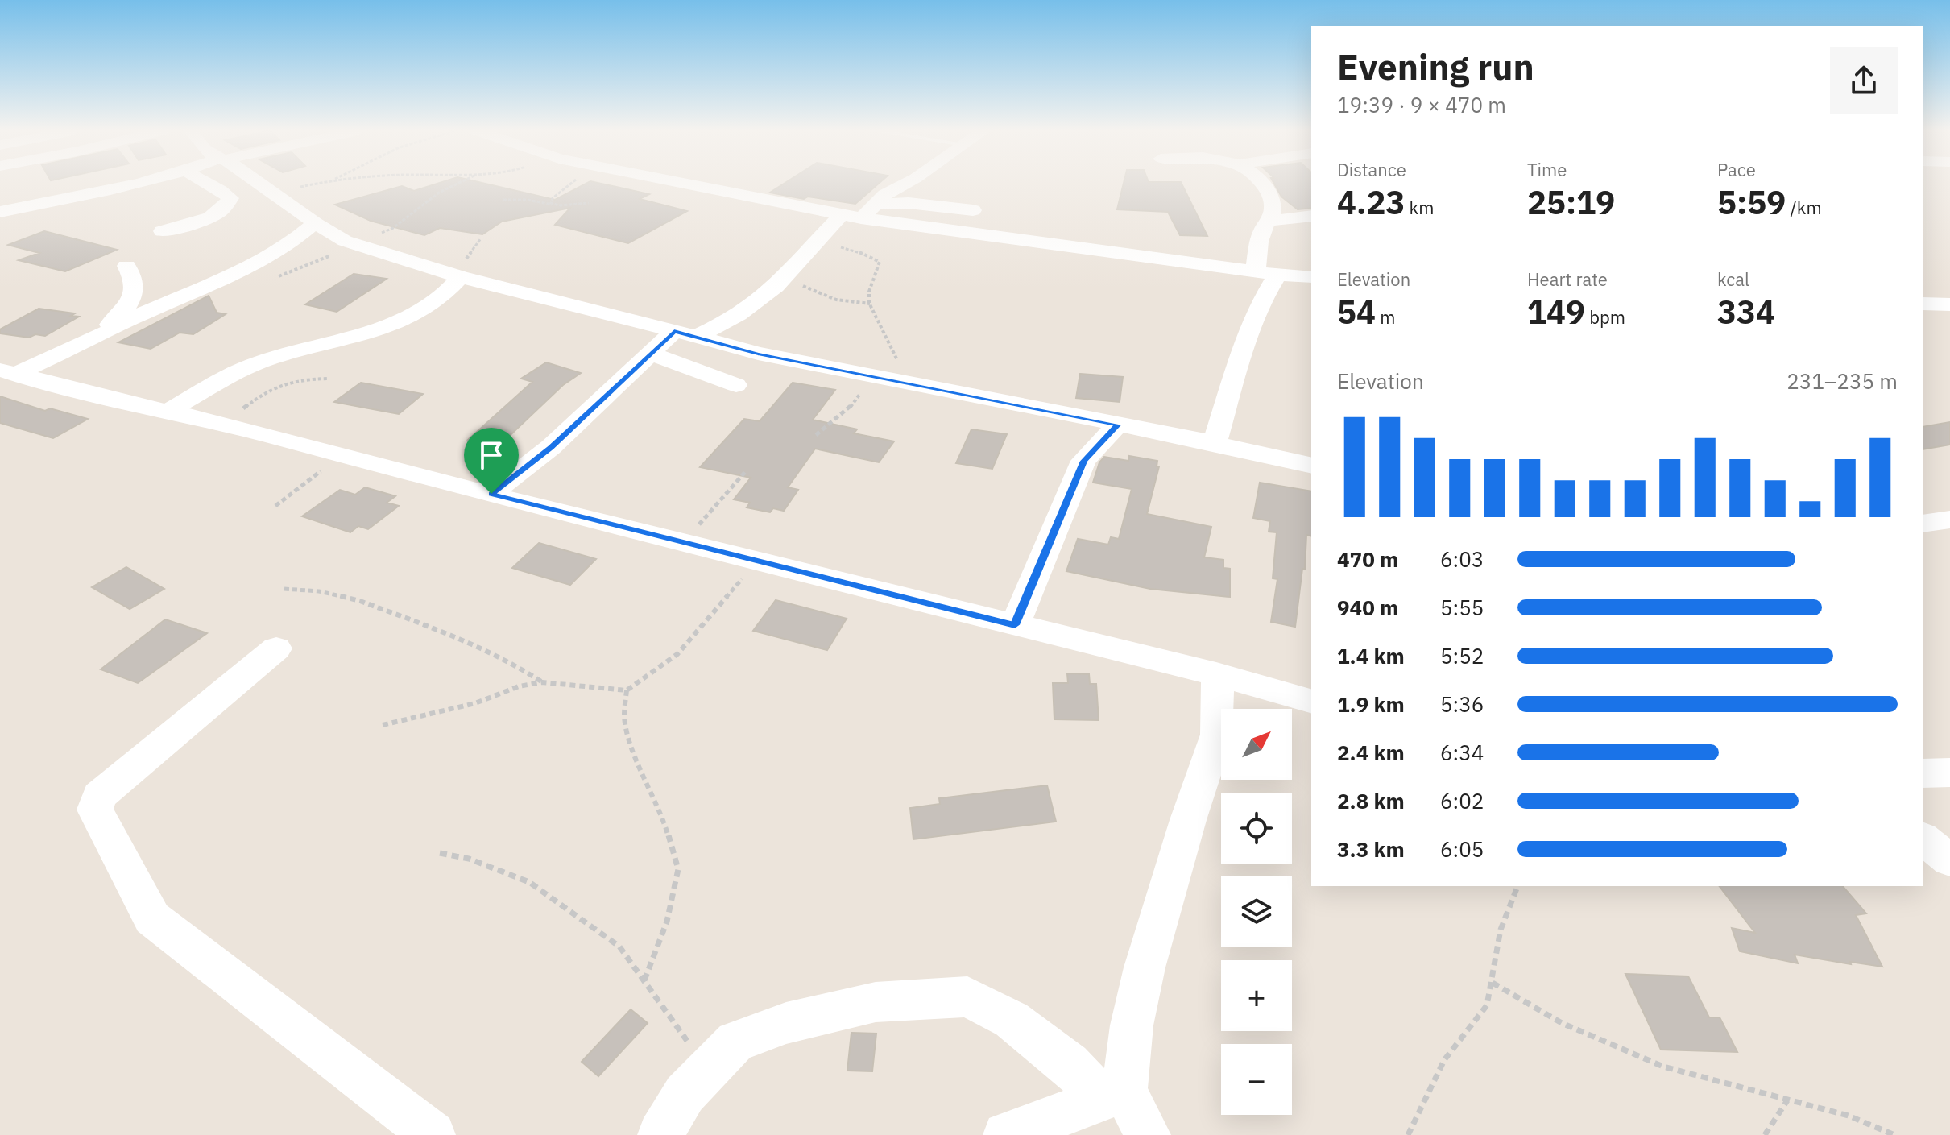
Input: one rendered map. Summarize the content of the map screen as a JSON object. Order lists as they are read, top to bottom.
{
  "north": "top right",
  "page": {
    "heading": ["Evening run", "19:39 · 9 × 470 m"],
    "stats": [
      ["Distance", "4.23 km"],
      ["Time", "25:19"],
      ["Pace", "5:59 /km"],
      ["Elevation", "54 m"],
      ["Heart rate", "149 bpm"],
      ["kcal", "334"]
    ],
    "chart": ["Elevation", "231–235 m"],
    "list": [
      {
        "name": "470 m",
        "note": "6:03"
      },
      {
        "name": "940 m",
        "note": "5:55"
      },
      {
        "name": "1.4 km",
        "note": "5:52"
      },
      {
        "name": "1.9 km",
        "note": "5:36"
      },
      {
        "name": "2.4 km",
        "note": "6:34"
      },
      {
        "name": "2.8 km",
        "note": "6:02"
      },
      {
        "name": "3.3 km",
        "note": "6:05"
      }
    ],
    "map_buttons": ["+", "−"]
  }
}
